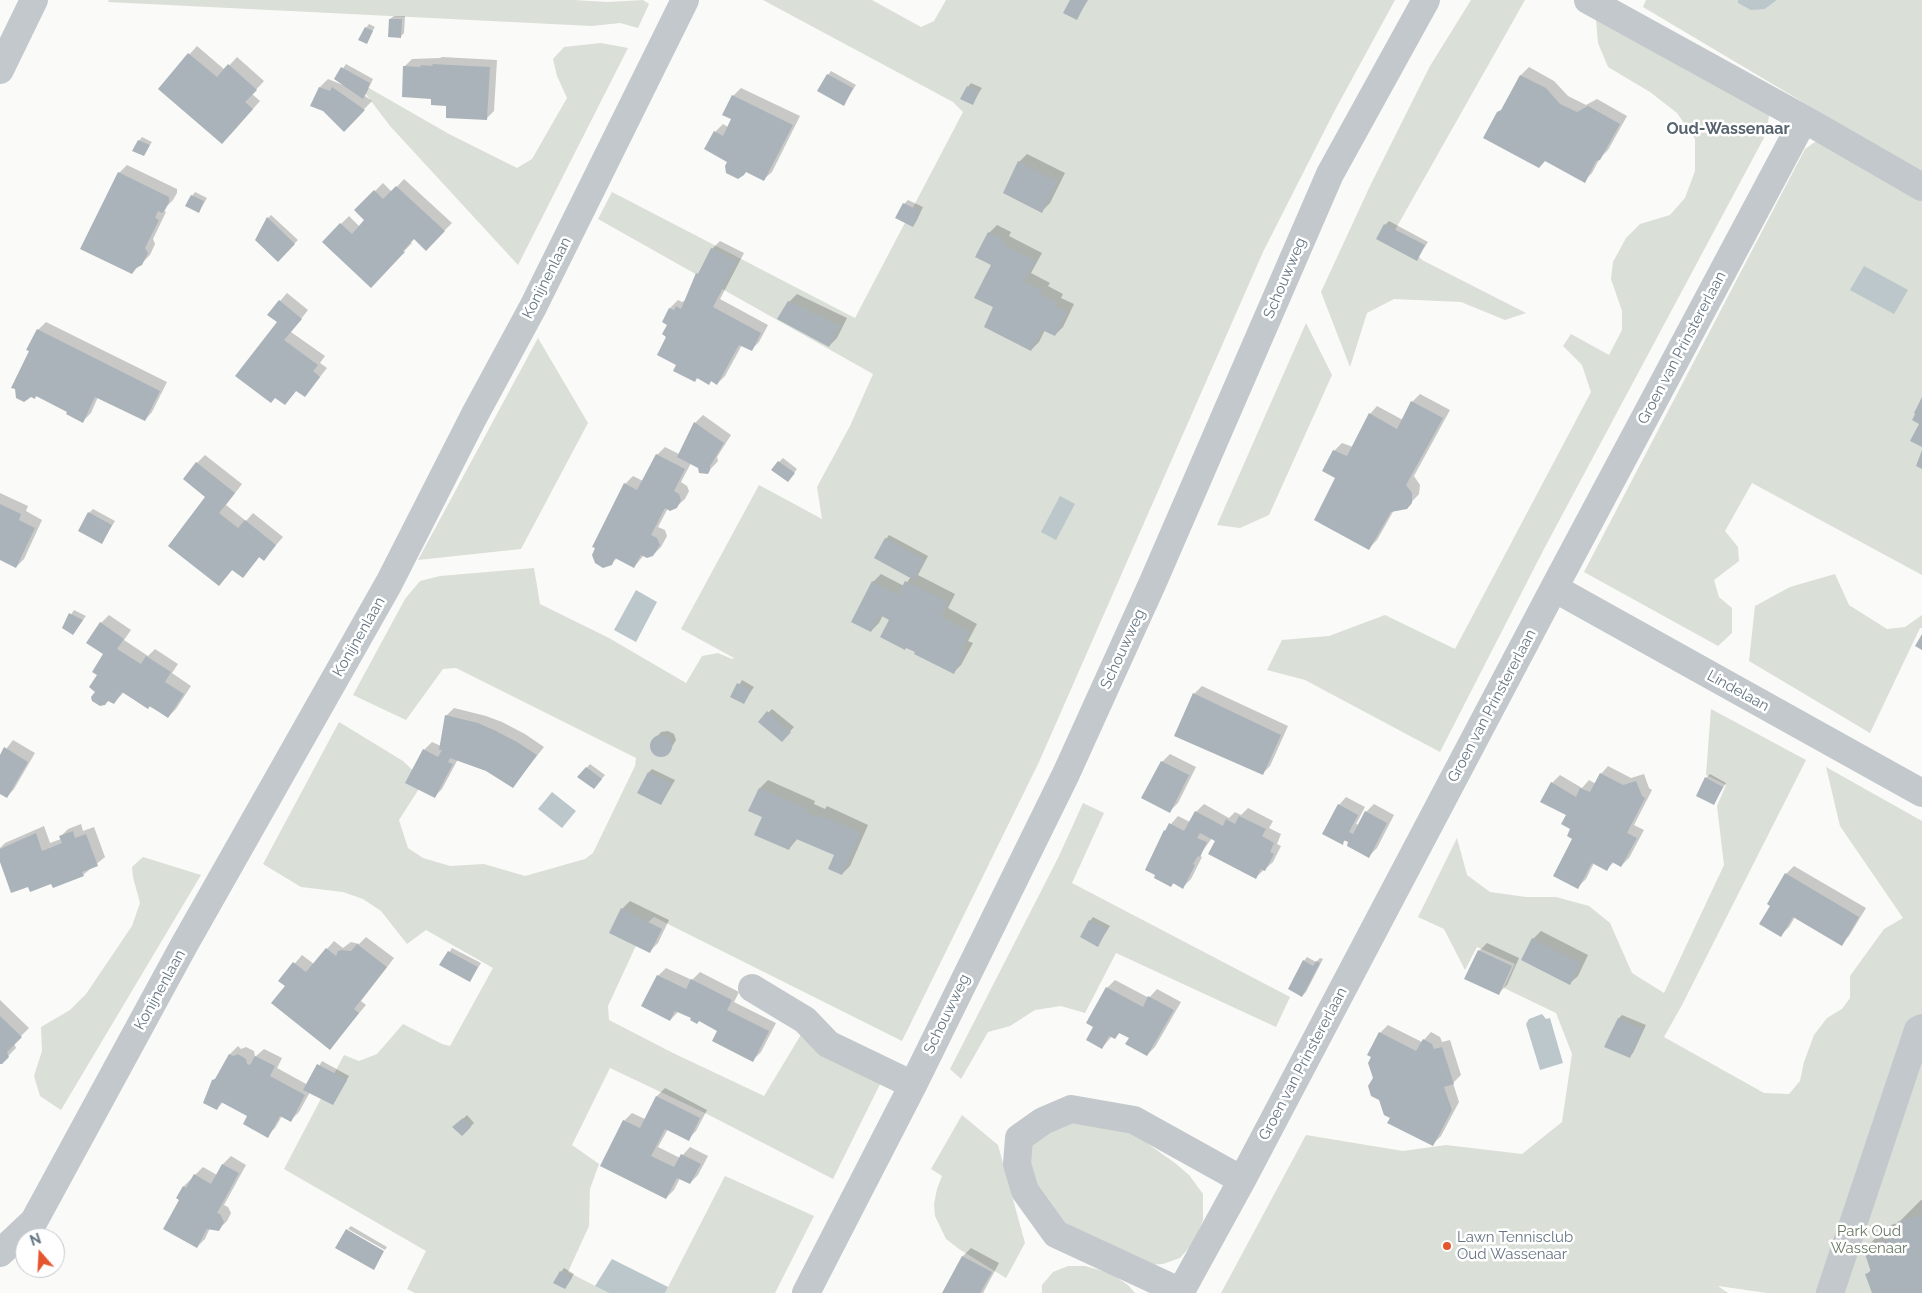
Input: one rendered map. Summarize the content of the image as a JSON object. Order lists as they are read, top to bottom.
{
  "streets": {
    "street": [
      "Konijnenlaan",
      "Schouwweg",
      "Groen van Prinstererlaan",
      "Lindelaan"
    ]
  },
  "crossings": [
    ["Groen van Prinstererlaan", "Lindelaan"]
  ],
  "districts": ["Oud-Wassenaar"],
  "parks": ["Park Oud Wassenaar"],
  "places": ["Lawn Tennisclub Oud Wassenaar"],
  "north": "top"
}
